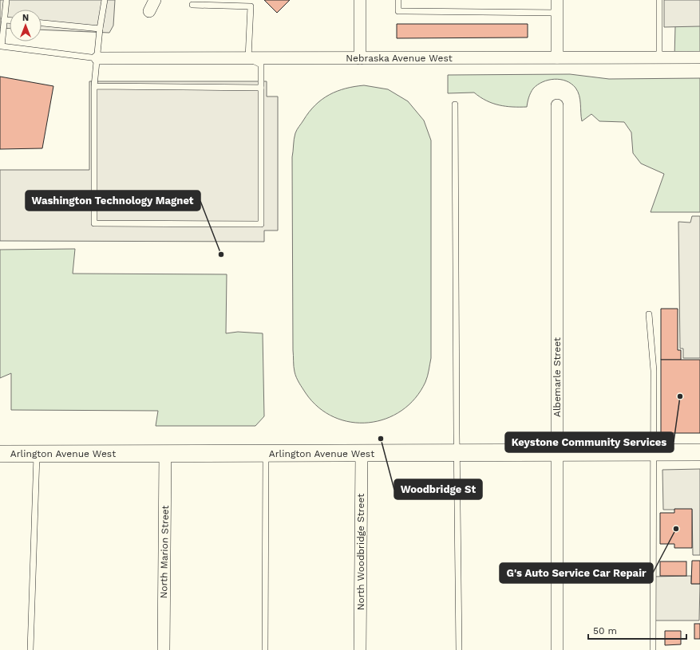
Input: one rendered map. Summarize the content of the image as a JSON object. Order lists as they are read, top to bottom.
{
  "streets": {
    "street": [
      "Nebraska Avenue West",
      "Albemarle Street",
      "Arlington Avenue West",
      "North Marion Street",
      "North Woodbridge Street"
    ]
  },
  "crossings": [
    ["Albemarle Street", "Arlington Avenue West"],
    ["Arlington Avenue West", "North Marion Street"],
    ["Arlington Avenue West", "North Woodbridge Street"]
  ],
  "places": [
    "Washington Technology Magnet",
    "Keystone Community Services",
    "Woodbridge St",
    "G's Auto Service Car Repair"
  ],
  "scale_bar": "50 m",
  "north": "top"
}
